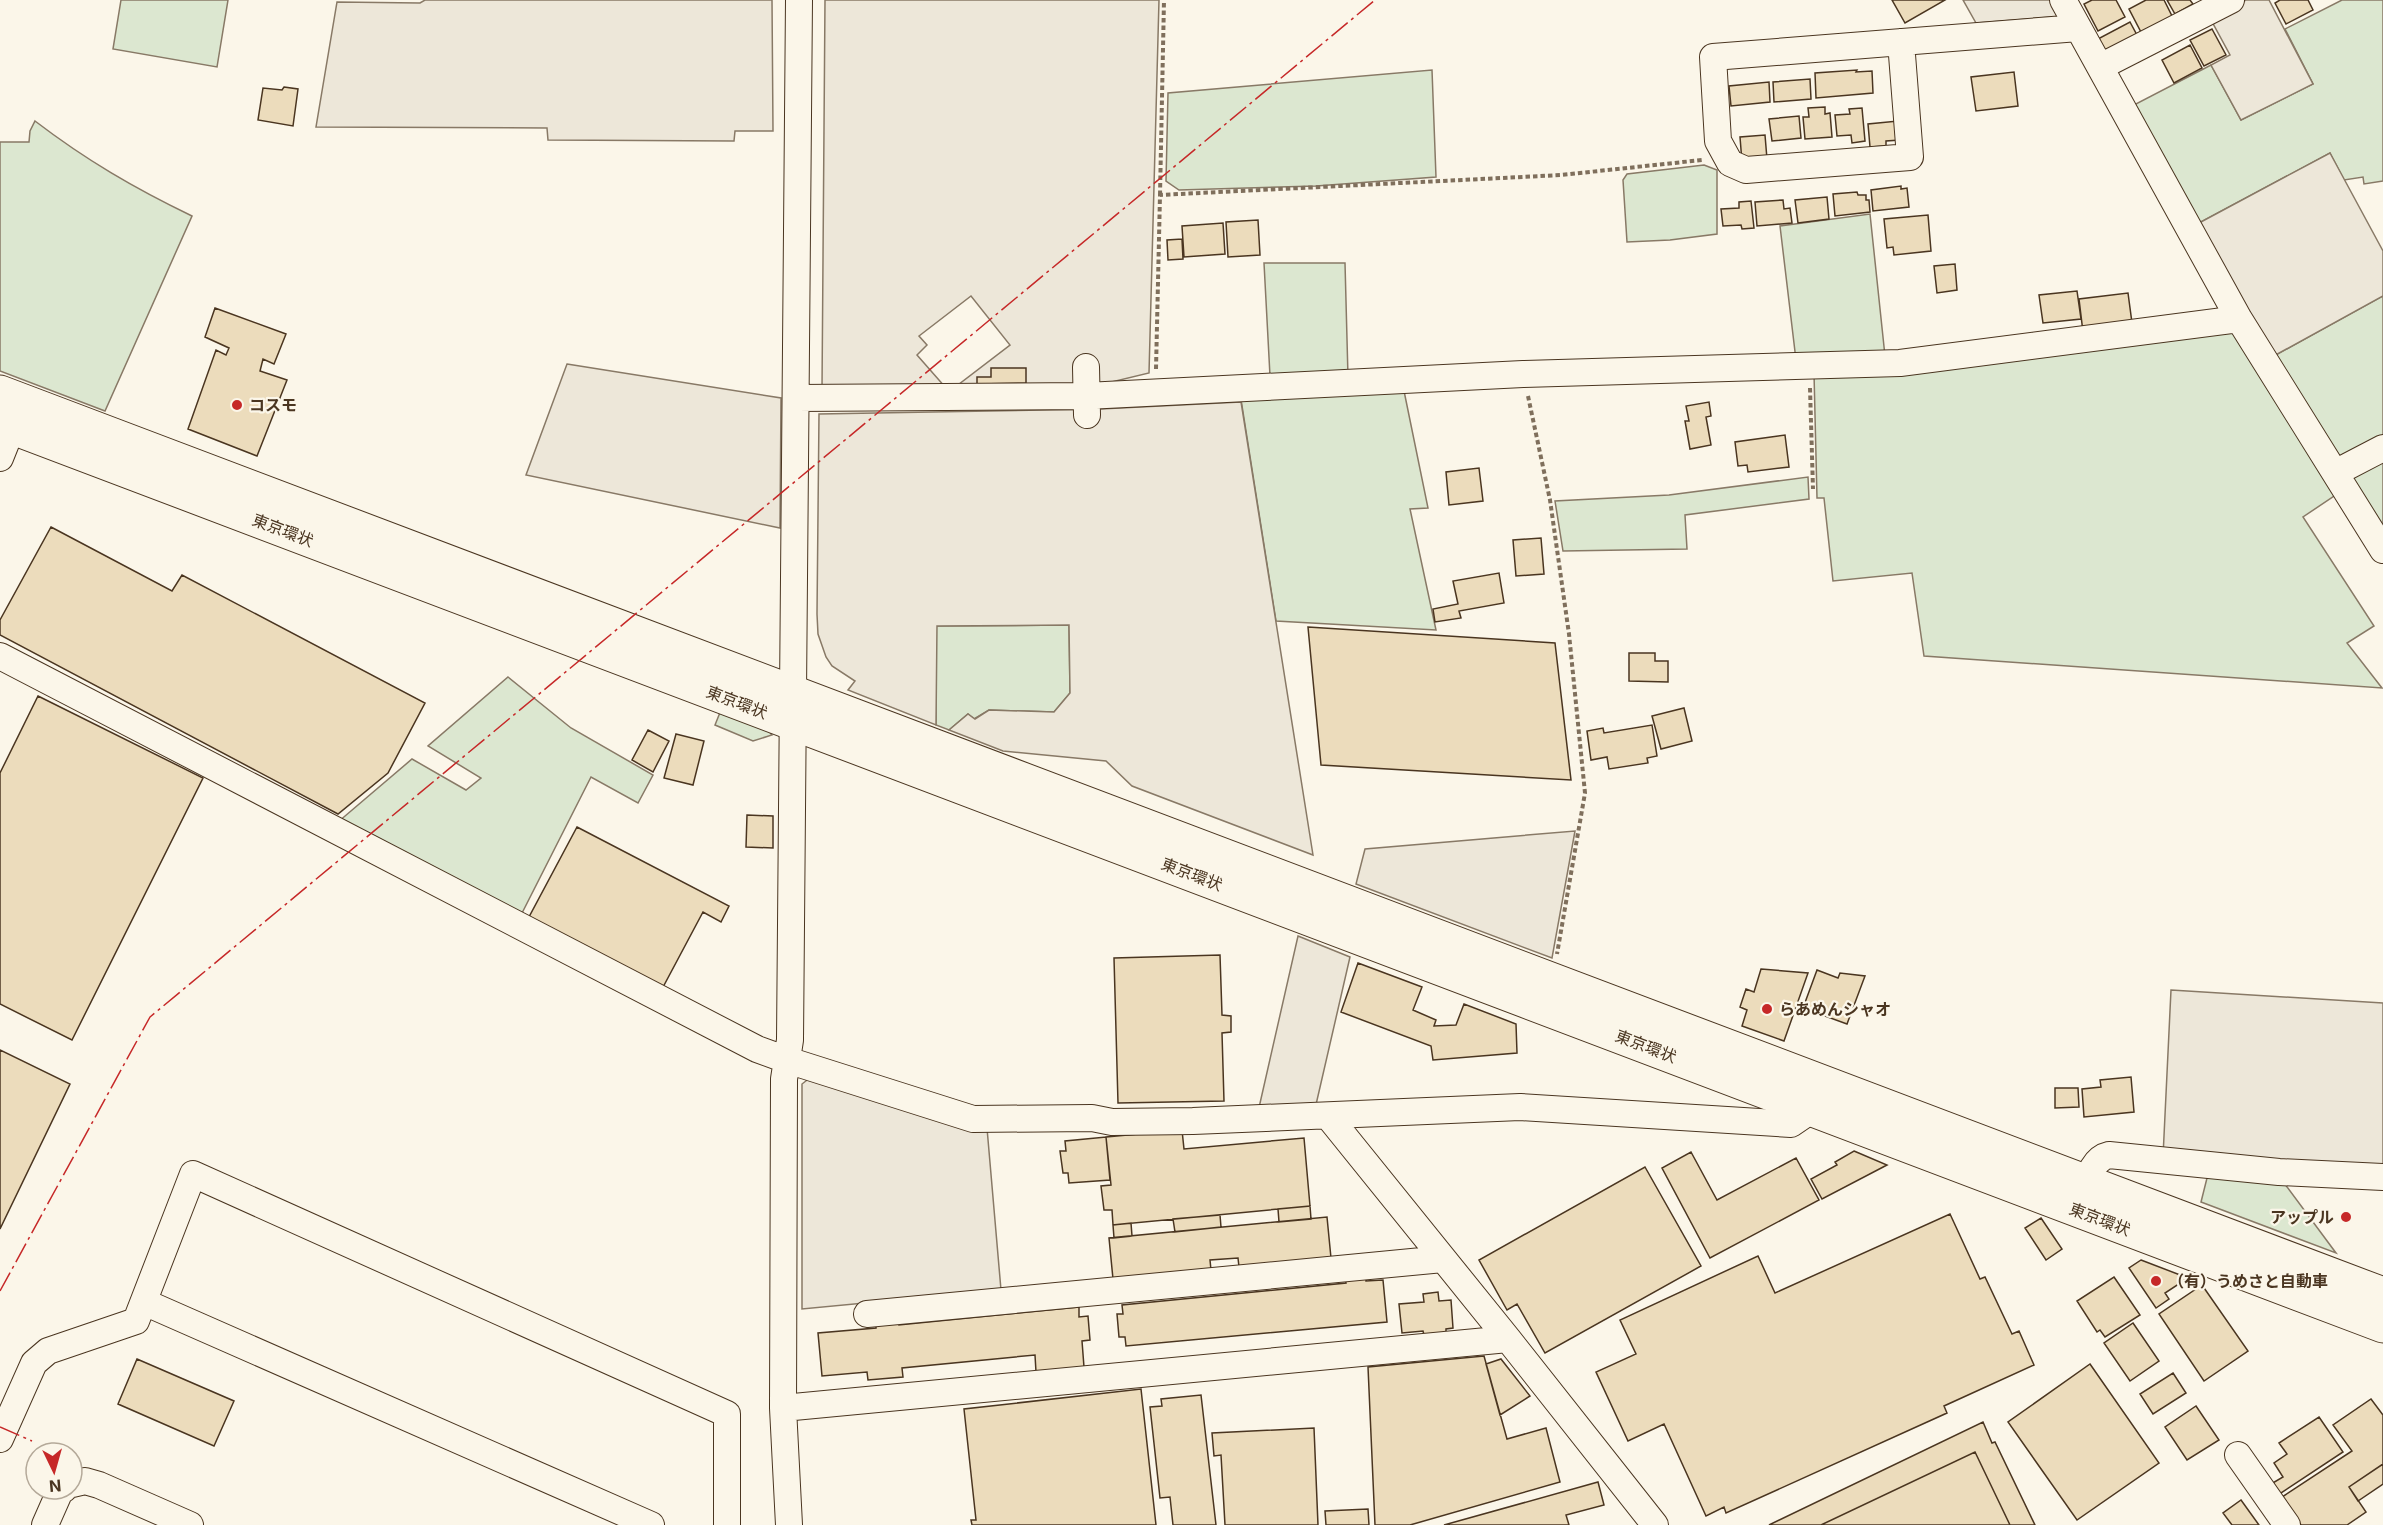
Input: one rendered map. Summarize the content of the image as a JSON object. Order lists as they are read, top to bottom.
{
  "streets": {
    "highway": ["東京環状"]
  },
  "places": [
    "コスモ",
    "らあめんシャオ",
    "アップル",
    "（有）うめさと自動車"
  ],
  "north": "bottom"
}
